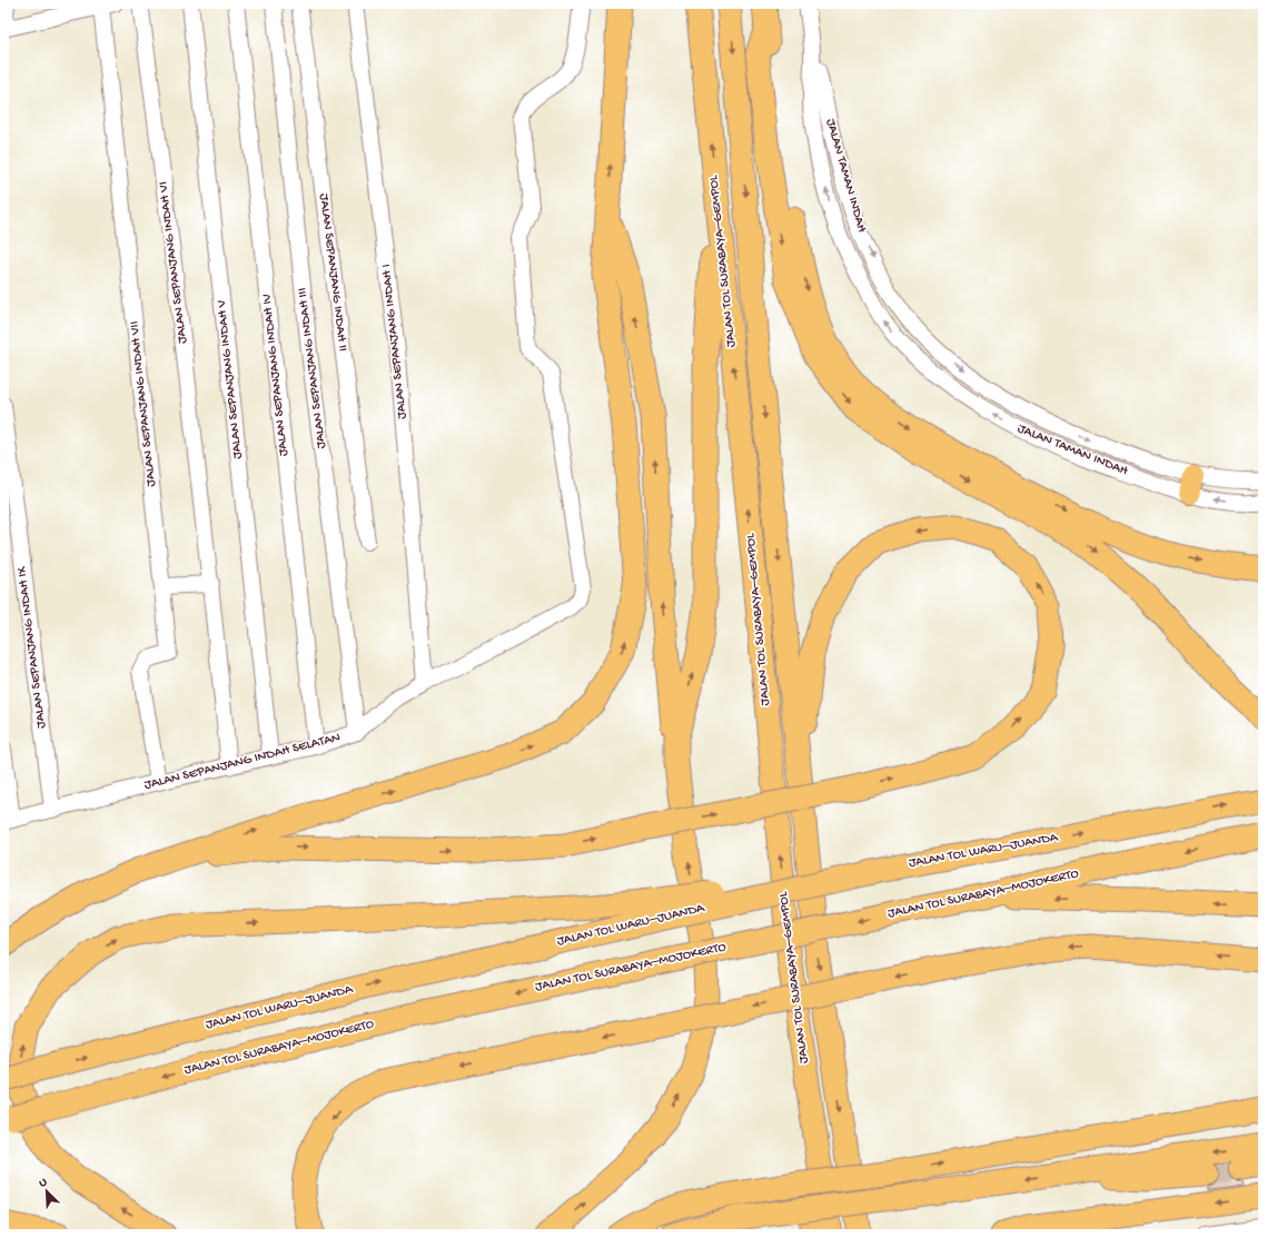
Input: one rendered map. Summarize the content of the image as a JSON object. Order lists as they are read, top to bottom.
{
  "streets": {
    "highway": ["JALAN TOL SURABAYA–GEMPOL", "JALAN TOL WARU–JUANDA", "JALAN TOL SURABAYA–MOJOKERTO"],
    "street": [
      "JALAN TAMAN INDAH",
      "JALAN SEPANJANG INDAH VI",
      "JALAN SEPANJANG INDAH II",
      "JALAN SEPANJANG INDAH I",
      "JALAN SEPANJANG INDAH III",
      "JALAN SEPANJANG INDAH IV",
      "JALAN SEPANJANG INDAH V",
      "JALAN SEPANJANG INDAH VII",
      "JALAN SEPANJANG INDAH IX",
      "JALAN SEPANJANG INDAH SELATAN"
    ]
  },
  "crossings": [
    ["JALAN SEPANJANG INDAH VI", "JALAN SEPANJANG INDAH SELATAN"],
    ["JALAN SEPANJANG INDAH I", "JALAN SEPANJANG INDAH SELATAN"],
    ["JALAN SEPANJANG INDAH III", "JALAN SEPANJANG INDAH SELATAN"],
    ["JALAN SEPANJANG INDAH IV", "JALAN SEPANJANG INDAH SELATAN"],
    ["JALAN SEPANJANG INDAH V", "JALAN SEPANJANG INDAH SELATAN"],
    ["JALAN SEPANJANG INDAH VII", "JALAN SEPANJANG INDAH SELATAN"],
    ["JALAN SEPANJANG INDAH IX", "JALAN SEPANJANG INDAH SELATAN"]
  ],
  "north": "top left"
}
